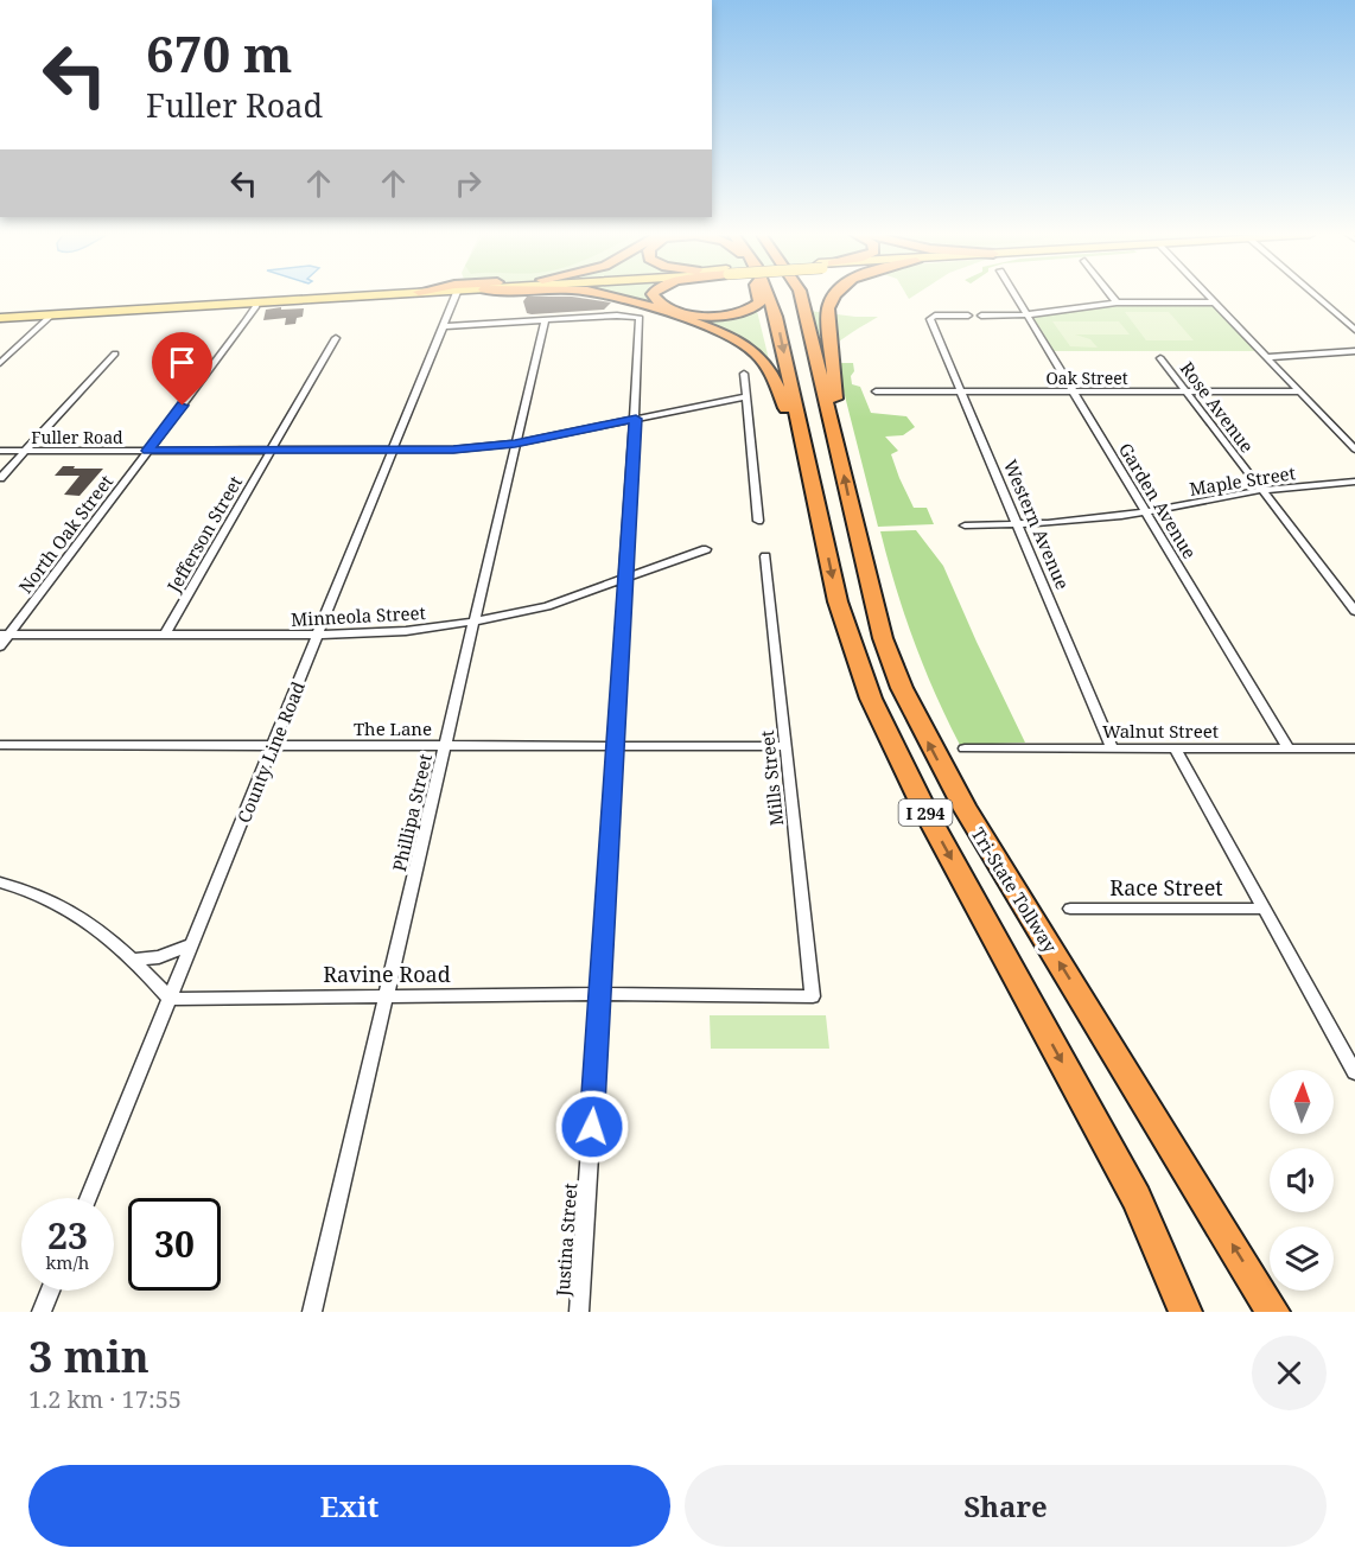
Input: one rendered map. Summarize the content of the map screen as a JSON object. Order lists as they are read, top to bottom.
{
  "streets": {
    "highway": ["I 294", "Tri-State Tollway"],
    "street": [
      "Oak Street",
      "Rose Avenue",
      "Fuller Road",
      "Maple Street",
      "Garden Avenue",
      "Western Avenue",
      "North Oak Street",
      "Jefferson Street",
      "Minneola Street",
      "The Lane",
      "Walnut Street",
      "County Line Road",
      "Mills Street",
      "Phillipa Street",
      "Race Street",
      "Ravine Road",
      "Justina Street"
    ]
  },
  "crossings": [
    ["Oak Street", "Rose Avenue"],
    ["Oak Street", "Garden Avenue"],
    ["Oak Street", "Western Avenue"],
    ["Rose Avenue", "Maple Street"],
    ["Fuller Road", "North Oak Street"],
    ["Fuller Road", "Jefferson Street"],
    ["Fuller Road", "County Line Road"],
    ["Fuller Road", "Phillipa Street"],
    ["Fuller Road", "Justina Street"],
    ["Maple Street", "Garden Avenue"],
    ["Maple Street", "Western Avenue"],
    ["Garden Avenue", "Walnut Street"],
    ["Western Avenue", "Walnut Street"],
    ["North Oak Street", "Minneola Street"],
    ["Jefferson Street", "Minneola Street"],
    ["Minneola Street", "County Line Road"],
    ["Minneola Street", "Phillipa Street"],
    ["Minneola Street", "Justina Street"],
    ["The Lane", "County Line Road"],
    ["The Lane", "Mills Street"],
    ["The Lane", "Phillipa Street"],
    ["The Lane", "Justina Street"],
    ["County Line Road", "Ravine Road"],
    ["Mills Street", "Ravine Road"],
    ["Phillipa Street", "Ravine Road"],
    ["Phillipa Street", "Justina Street"],
    ["Ravine Road", "Justina Street"]
  ],
  "north": "top",
  "page": {
    "turn": ["670 m", "Fuller Road"],
    "speed": "23 km/h",
    "limit": "30",
    "heading": ["3 min", "1.2 km · 17:55"],
    "buttons": ["Exit", "Share"]
  }
}
